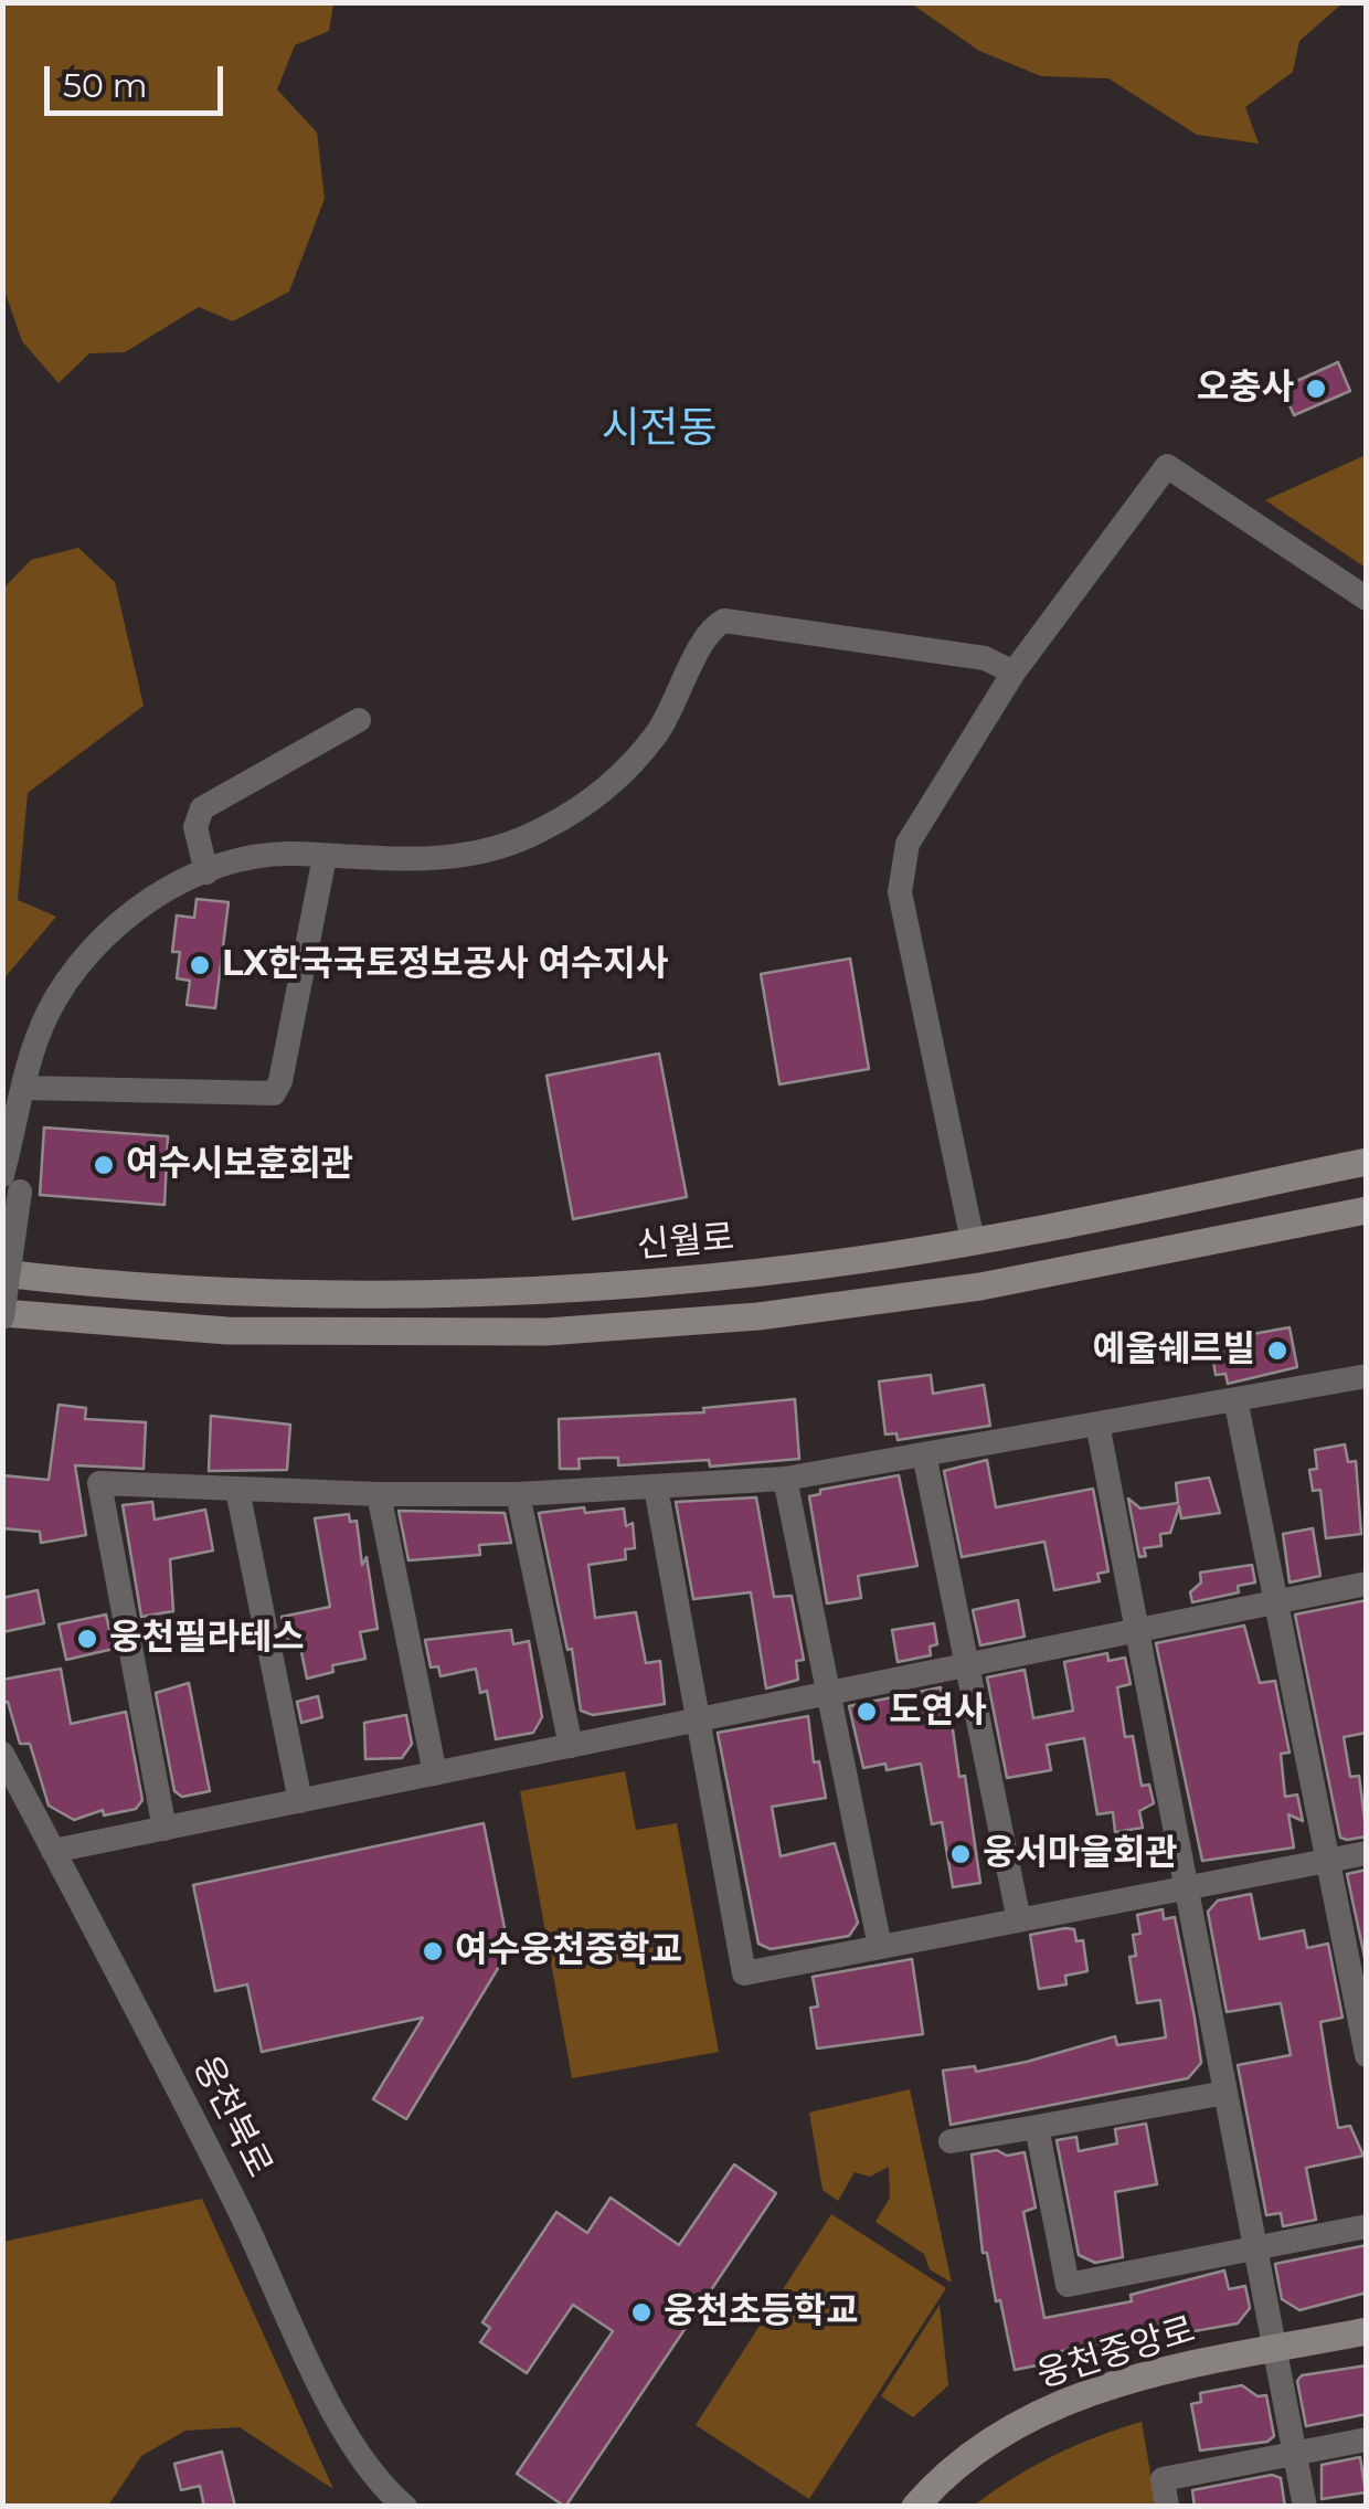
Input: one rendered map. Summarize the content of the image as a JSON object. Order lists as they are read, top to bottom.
{
  "streets": {
    "street": ["신월로", "웅천북로", "웅천중앙로"]
  },
  "districts": ["시전동"],
  "places": [
    "오충사",
    "LX한국국토정보공사 여수지사",
    "여수시보훈회관",
    "예울쉐르빌",
    "웅천필라테스",
    "도연사",
    "웅서마을회관",
    "여수웅천중학교",
    "웅천초등학교"
  ],
  "scale_bar": "50 m"
}
